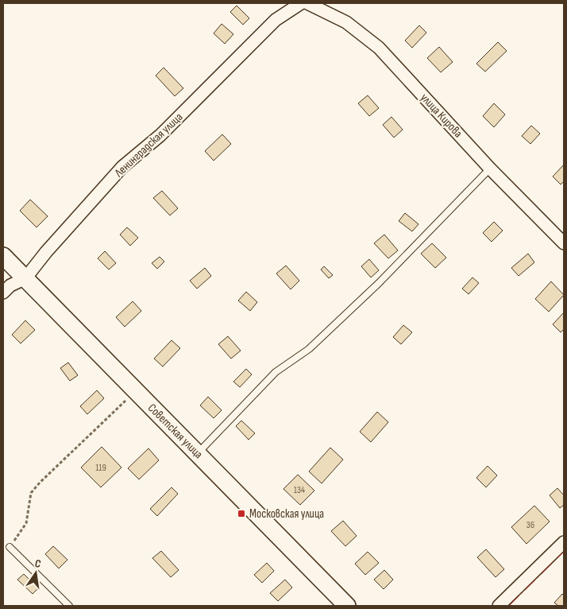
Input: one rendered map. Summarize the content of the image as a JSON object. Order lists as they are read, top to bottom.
{
  "streets": {
    "street": ["улица Кирова", "Ленинградская улица", "Советская улица"]
  },
  "crossings": [
    ["Ленинградская улица", "Советская улица"]
  ],
  "places": {
    "transit": ["Московская улица"]
  },
  "house_numbers": ["119", "134", "36"],
  "north": "top"
}
